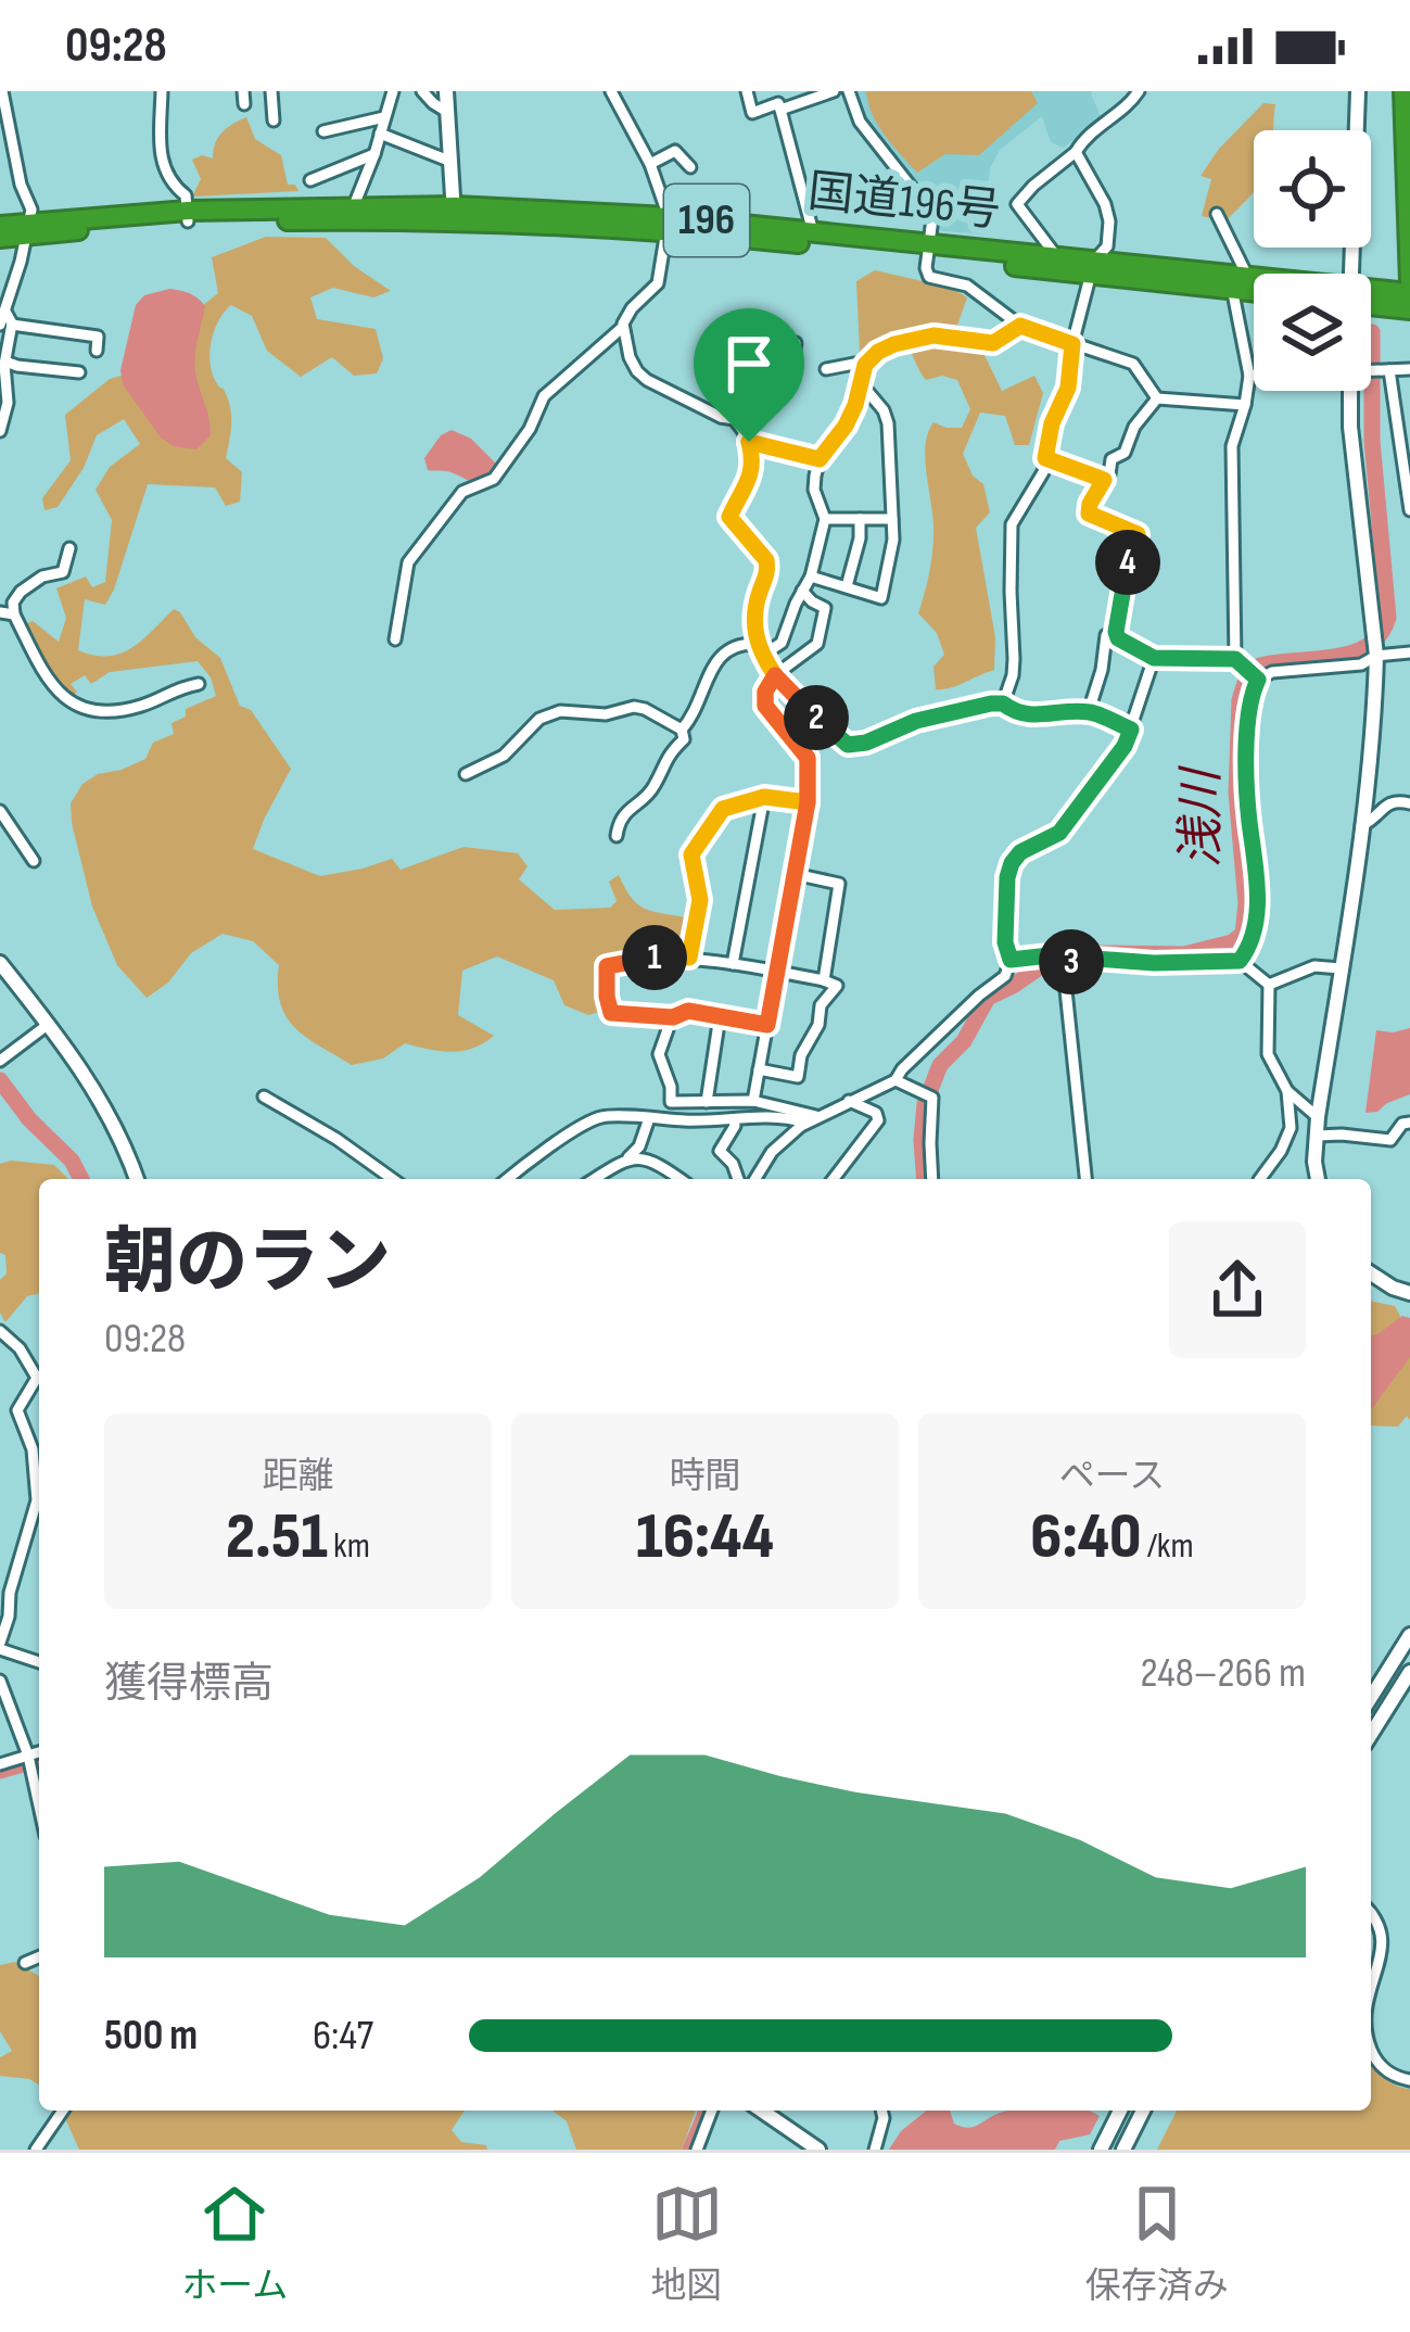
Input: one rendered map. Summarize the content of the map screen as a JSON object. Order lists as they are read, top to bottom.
{
  "streets": {
    "highway": ["国道196号", "196"]
  },
  "water": ["浅川"],
  "page": {
    "status": "09:28",
    "pins": [
      "4",
      "2",
      "1",
      "3"
    ],
    "heading": ["朝のラン", "09:28"],
    "stats": [
      ["距離", "2.51 km"],
      ["時間", "16:44"],
      ["ペース", "6:40 /km"]
    ],
    "chart": ["獲得標高", "248–266 m"],
    "list": [
      {
        "name": "500 m",
        "note": "6:47"
      }
    ],
    "tabs": ["ホーム", "地図", "保存済み"]
  }
}
